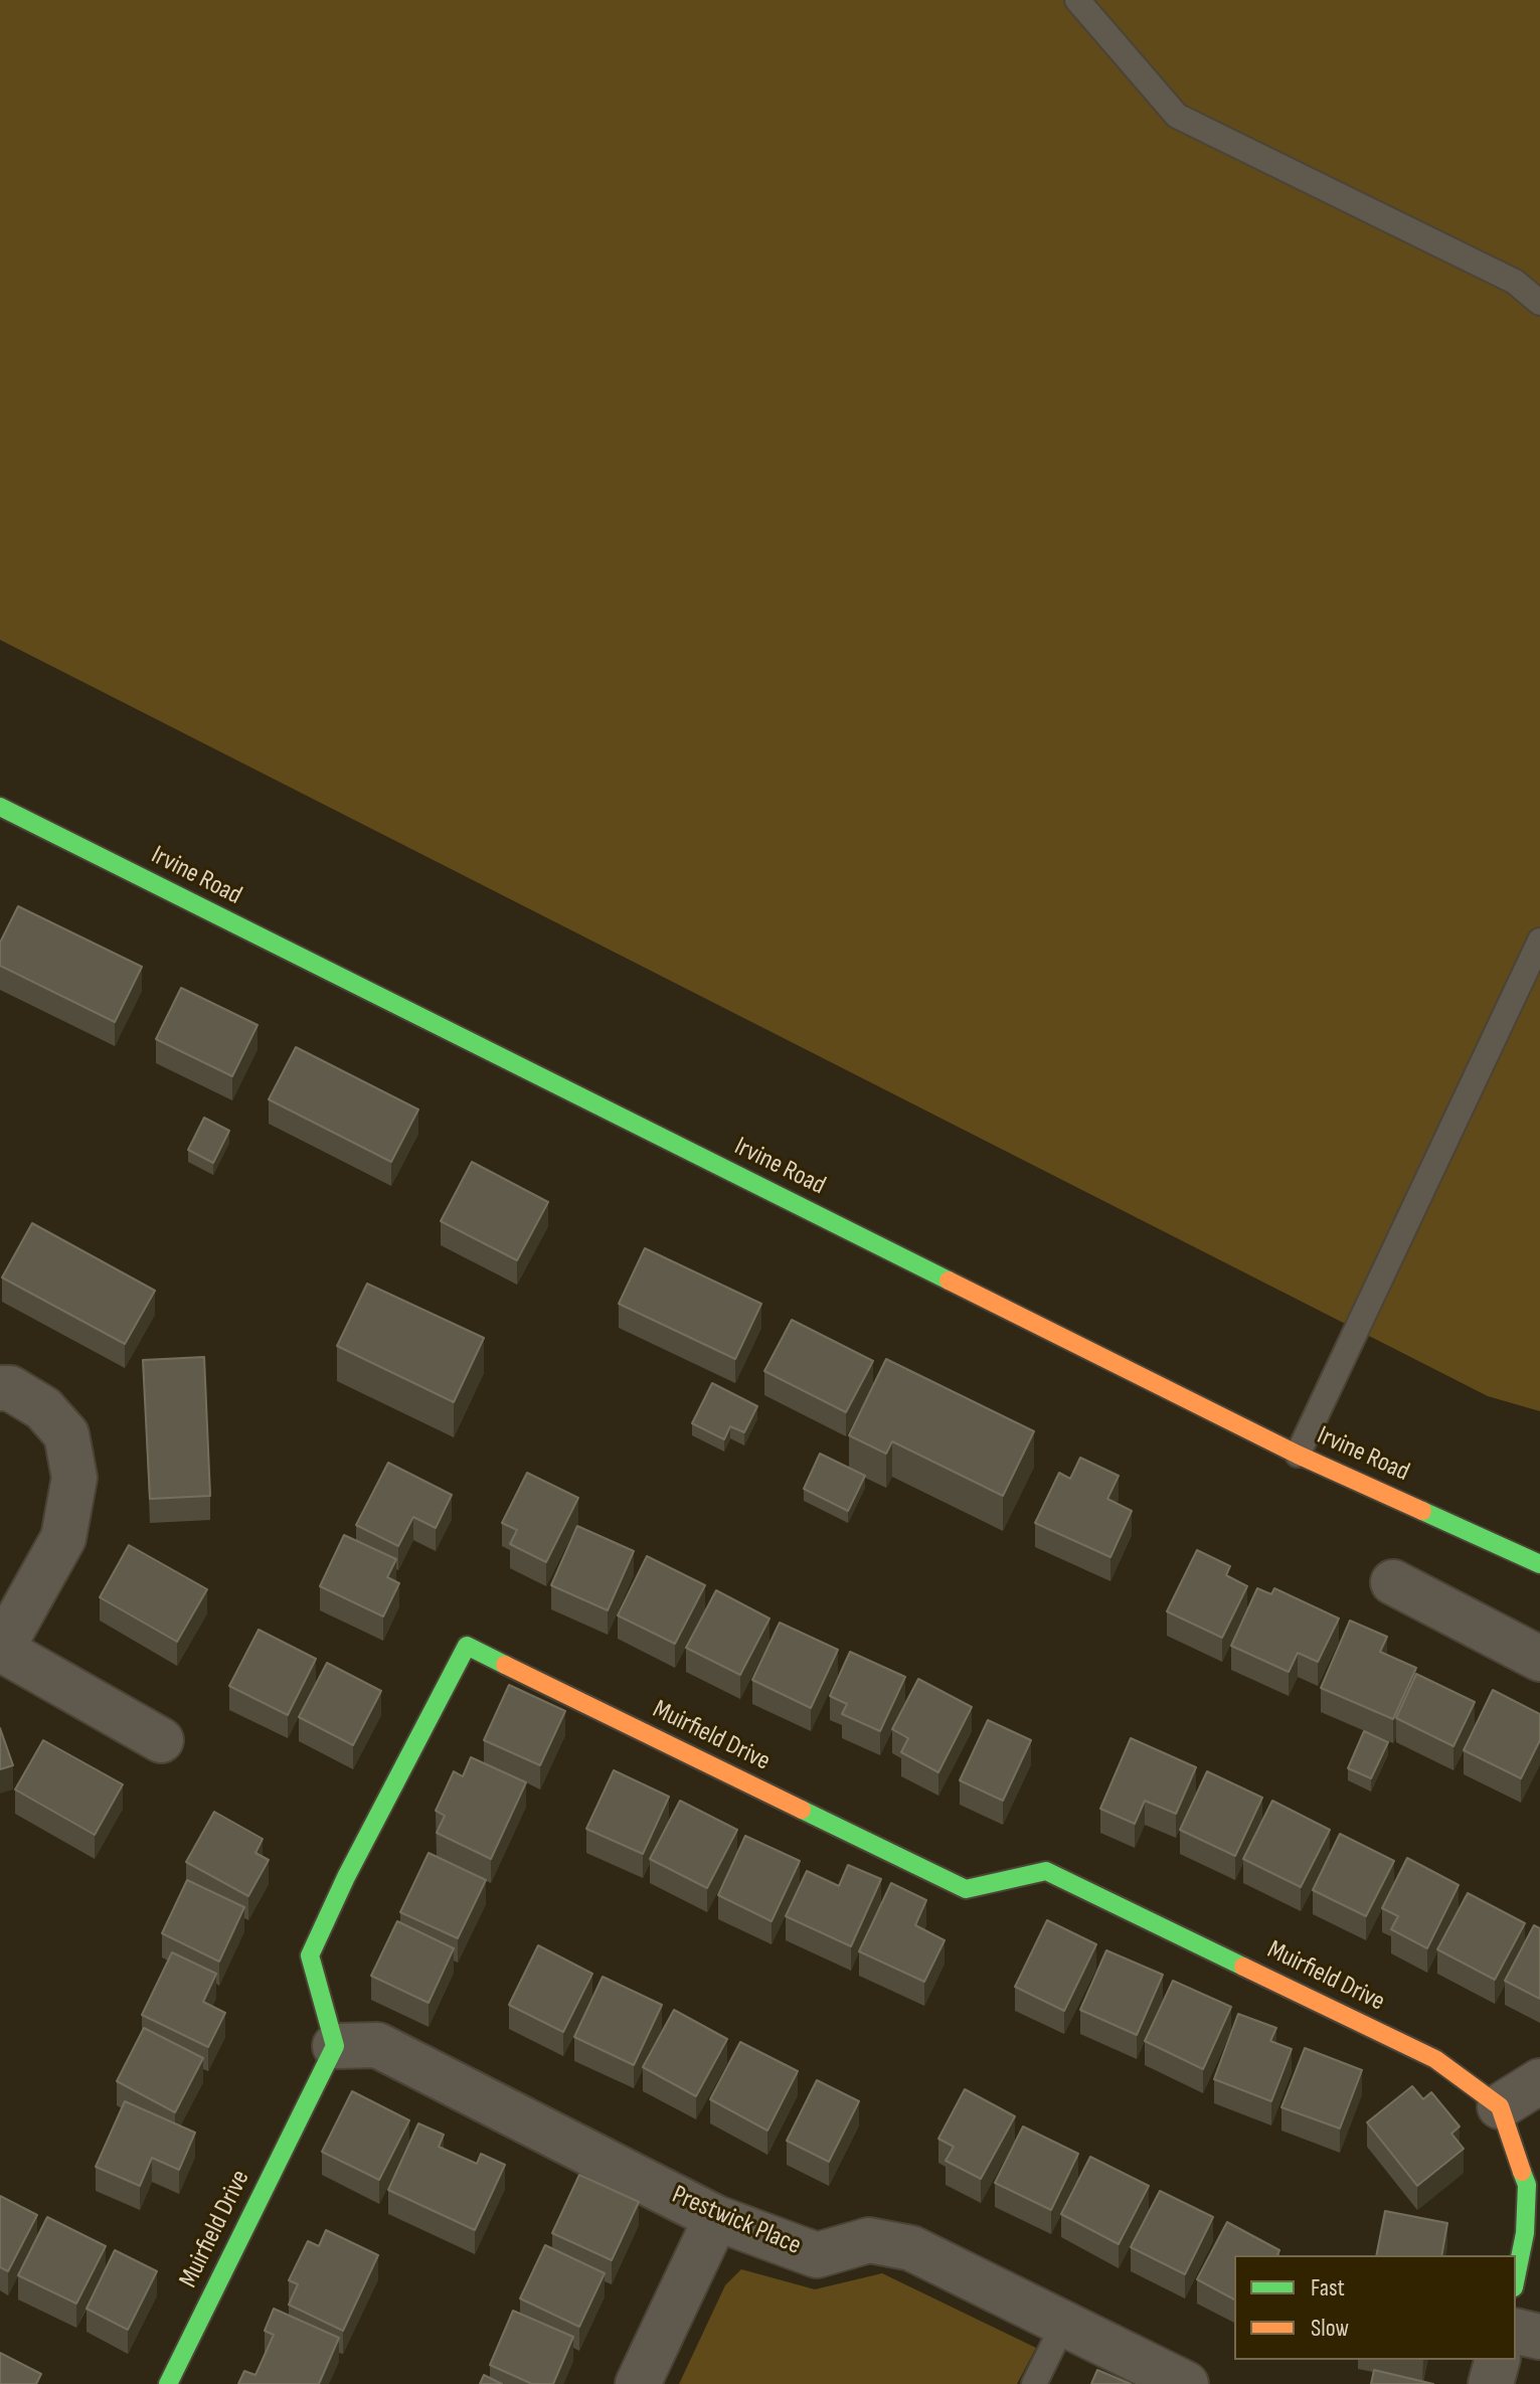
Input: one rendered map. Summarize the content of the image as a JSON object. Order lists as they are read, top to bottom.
{
  "streets": {
    "street": ["Irvine Road", "Muirfield Drive", "Prestwick Place"]
  },
  "crossings": [
    ["Muirfield Drive", "Prestwick Place"]
  ],
  "legend": ["Fast", "Slow"]
}
